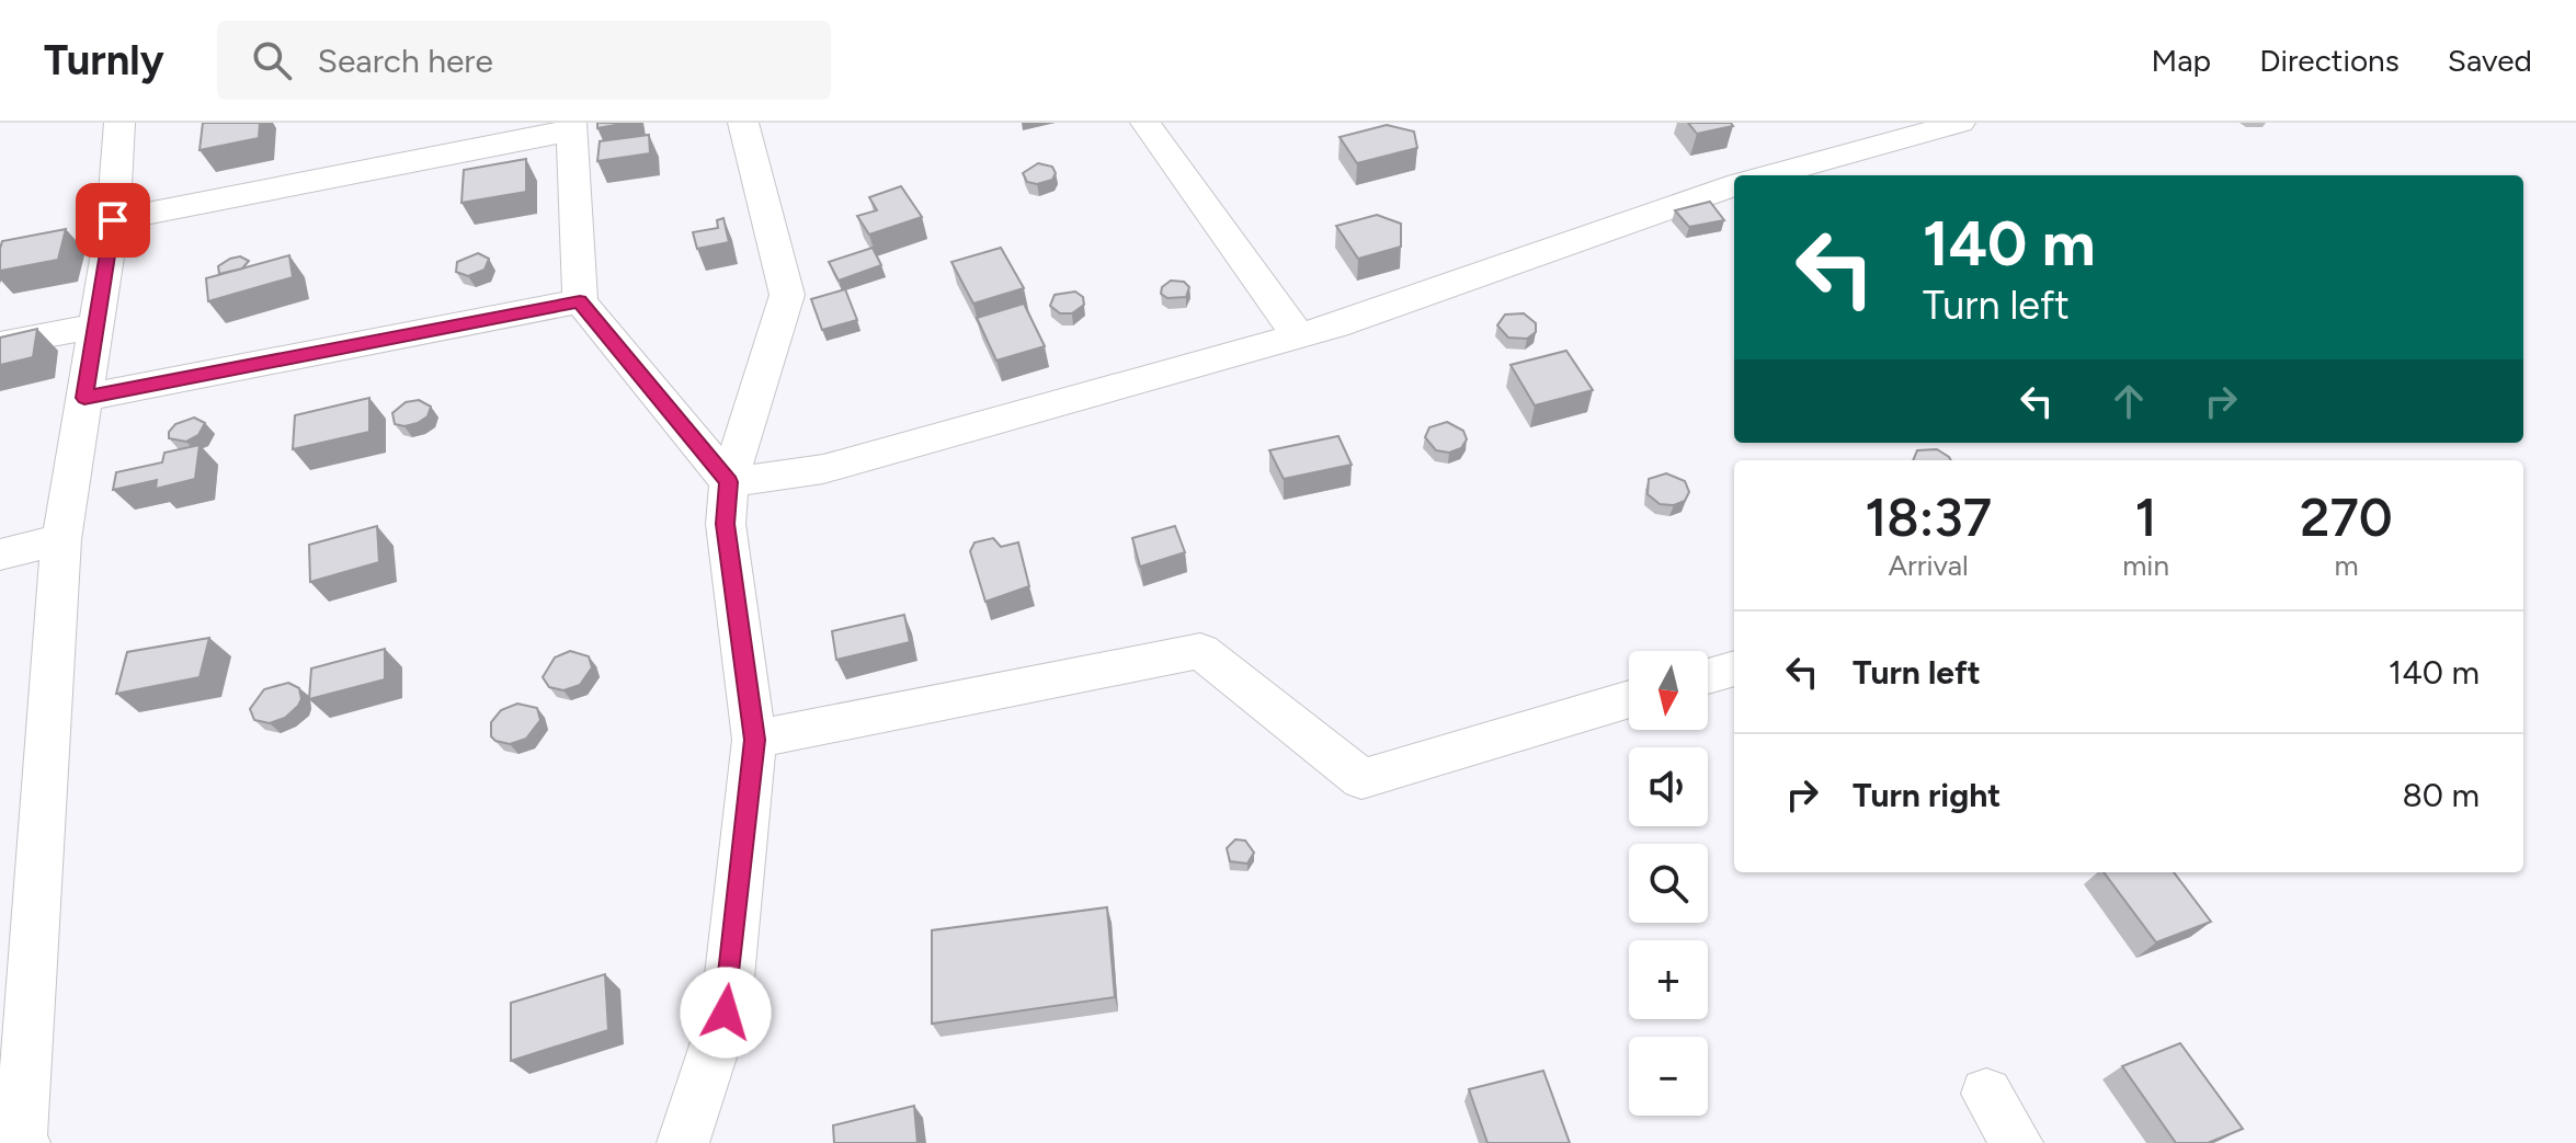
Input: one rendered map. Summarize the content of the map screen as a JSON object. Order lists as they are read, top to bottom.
{
  "north": "bottom",
  "page": {
    "header": "Turnly",
    "search": "Search here",
    "nav": ["Map", "Directions", "Saved"],
    "turn": ["140 m", "Turn left"],
    "eta": [
      "18:37",
      "Arrival",
      "1",
      "min",
      "270",
      "m"
    ],
    "list": [
      {
        "name": "Turn left",
        "value": "140 m"
      },
      {
        "name": "Turn right",
        "value": "80 m"
      }
    ],
    "map_buttons": ["+", "−"]
  }
}
